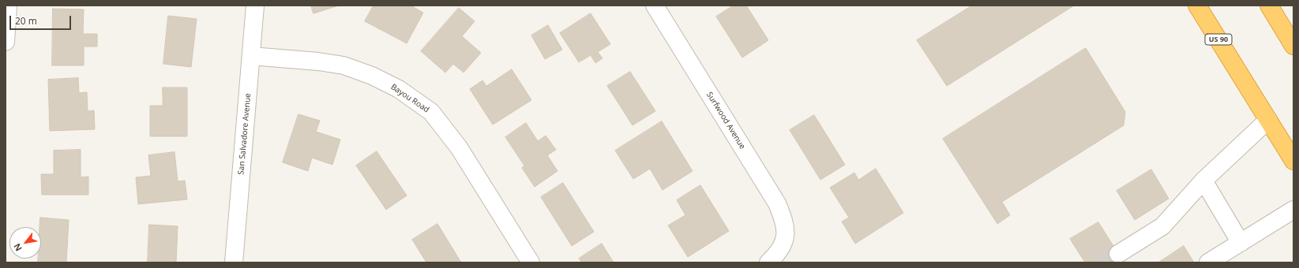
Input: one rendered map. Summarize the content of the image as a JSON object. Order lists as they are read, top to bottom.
{
  "streets": {
    "highway": ["US 90"],
    "street": ["Bayou Road", "Surfwood Avenue", "San Salvadore Avenue"]
  },
  "crossings": [
    ["Bayou Road", "San Salvadore Avenue"]
  ],
  "scale_bar": "20 m",
  "north": "bottom left"
}
